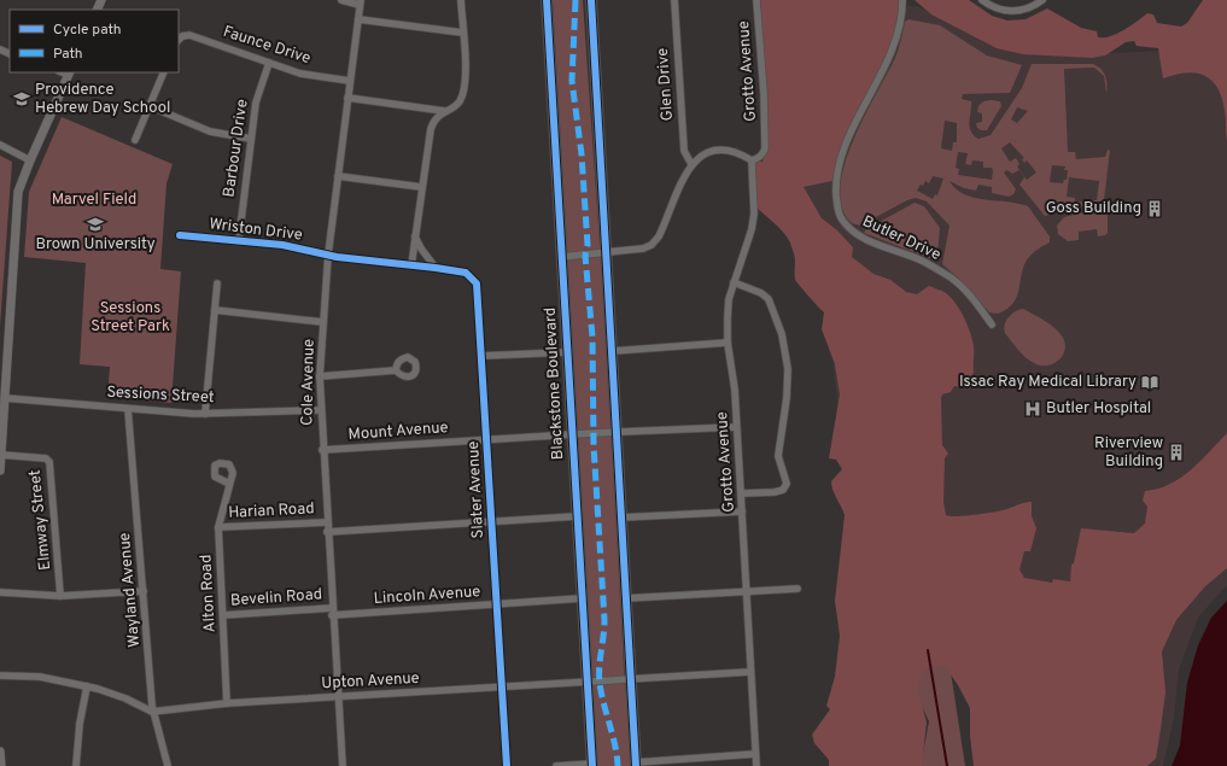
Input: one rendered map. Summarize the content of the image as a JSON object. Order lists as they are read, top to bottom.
{
  "streets": {
    "main road": ["Blackstone Boulevard"],
    "street": [
      "Faunce Drive",
      "Grotto Avenue",
      "Glen Drive",
      "Barbour Drive",
      "Wriston Drive",
      "Butler Drive",
      "Cole Avenue",
      "Sessions Street",
      "Mount Avenue",
      "Slater Avenue",
      "Harian Road",
      "Elmway Street",
      "Wayland Avenue",
      "Alton Road",
      "Lincoln Avenue",
      "Bevelin Road",
      "Upton Avenue"
    ]
  },
  "crossings": [
    ["Faunce Drive", "Barbour Drive"],
    ["Faunce Drive", "Cole Avenue"],
    ["Grotto Avenue", "Mount Avenue"],
    ["Grotto Avenue", "Upton Avenue"],
    ["Barbour Drive", "Wriston Drive"],
    ["Wriston Drive", "Cole Avenue"],
    ["Wriston Drive", "Slater Avenue"],
    ["Cole Avenue", "Sessions Street"],
    ["Cole Avenue", "Mount Avenue"],
    ["Cole Avenue", "Harian Road"],
    ["Cole Avenue", "Lincoln Avenue"],
    ["Cole Avenue", "Bevelin Road"],
    ["Cole Avenue", "Upton Avenue"],
    ["Blackstone Boulevard", "Mount Avenue"],
    ["Blackstone Boulevard", "Lincoln Avenue"],
    ["Blackstone Boulevard", "Upton Avenue"],
    ["Sessions Street", "Wayland Avenue"],
    ["Mount Avenue", "Slater Avenue"],
    ["Slater Avenue", "Lincoln Avenue"],
    ["Slater Avenue", "Upton Avenue"],
    ["Harian Road", "Alton Road"],
    ["Wayland Avenue", "Upton Avenue"],
    ["Alton Road", "Bevelin Road"],
    ["Alton Road", "Upton Avenue"],
    ["Lincoln Avenue", "Bevelin Road"]
  ],
  "parks": ["Marvel Field", "Sessions Street Park"],
  "places": {
    "school or university": ["Providence Hebrew Day School", "Brown University"],
    "building": ["Goss Building", "Riverview Building"],
    "library": ["Issac Ray Medical Library"],
    "hospital": ["Butler Hospital"]
  },
  "legend": ["Cycle path", "Path"]
}
